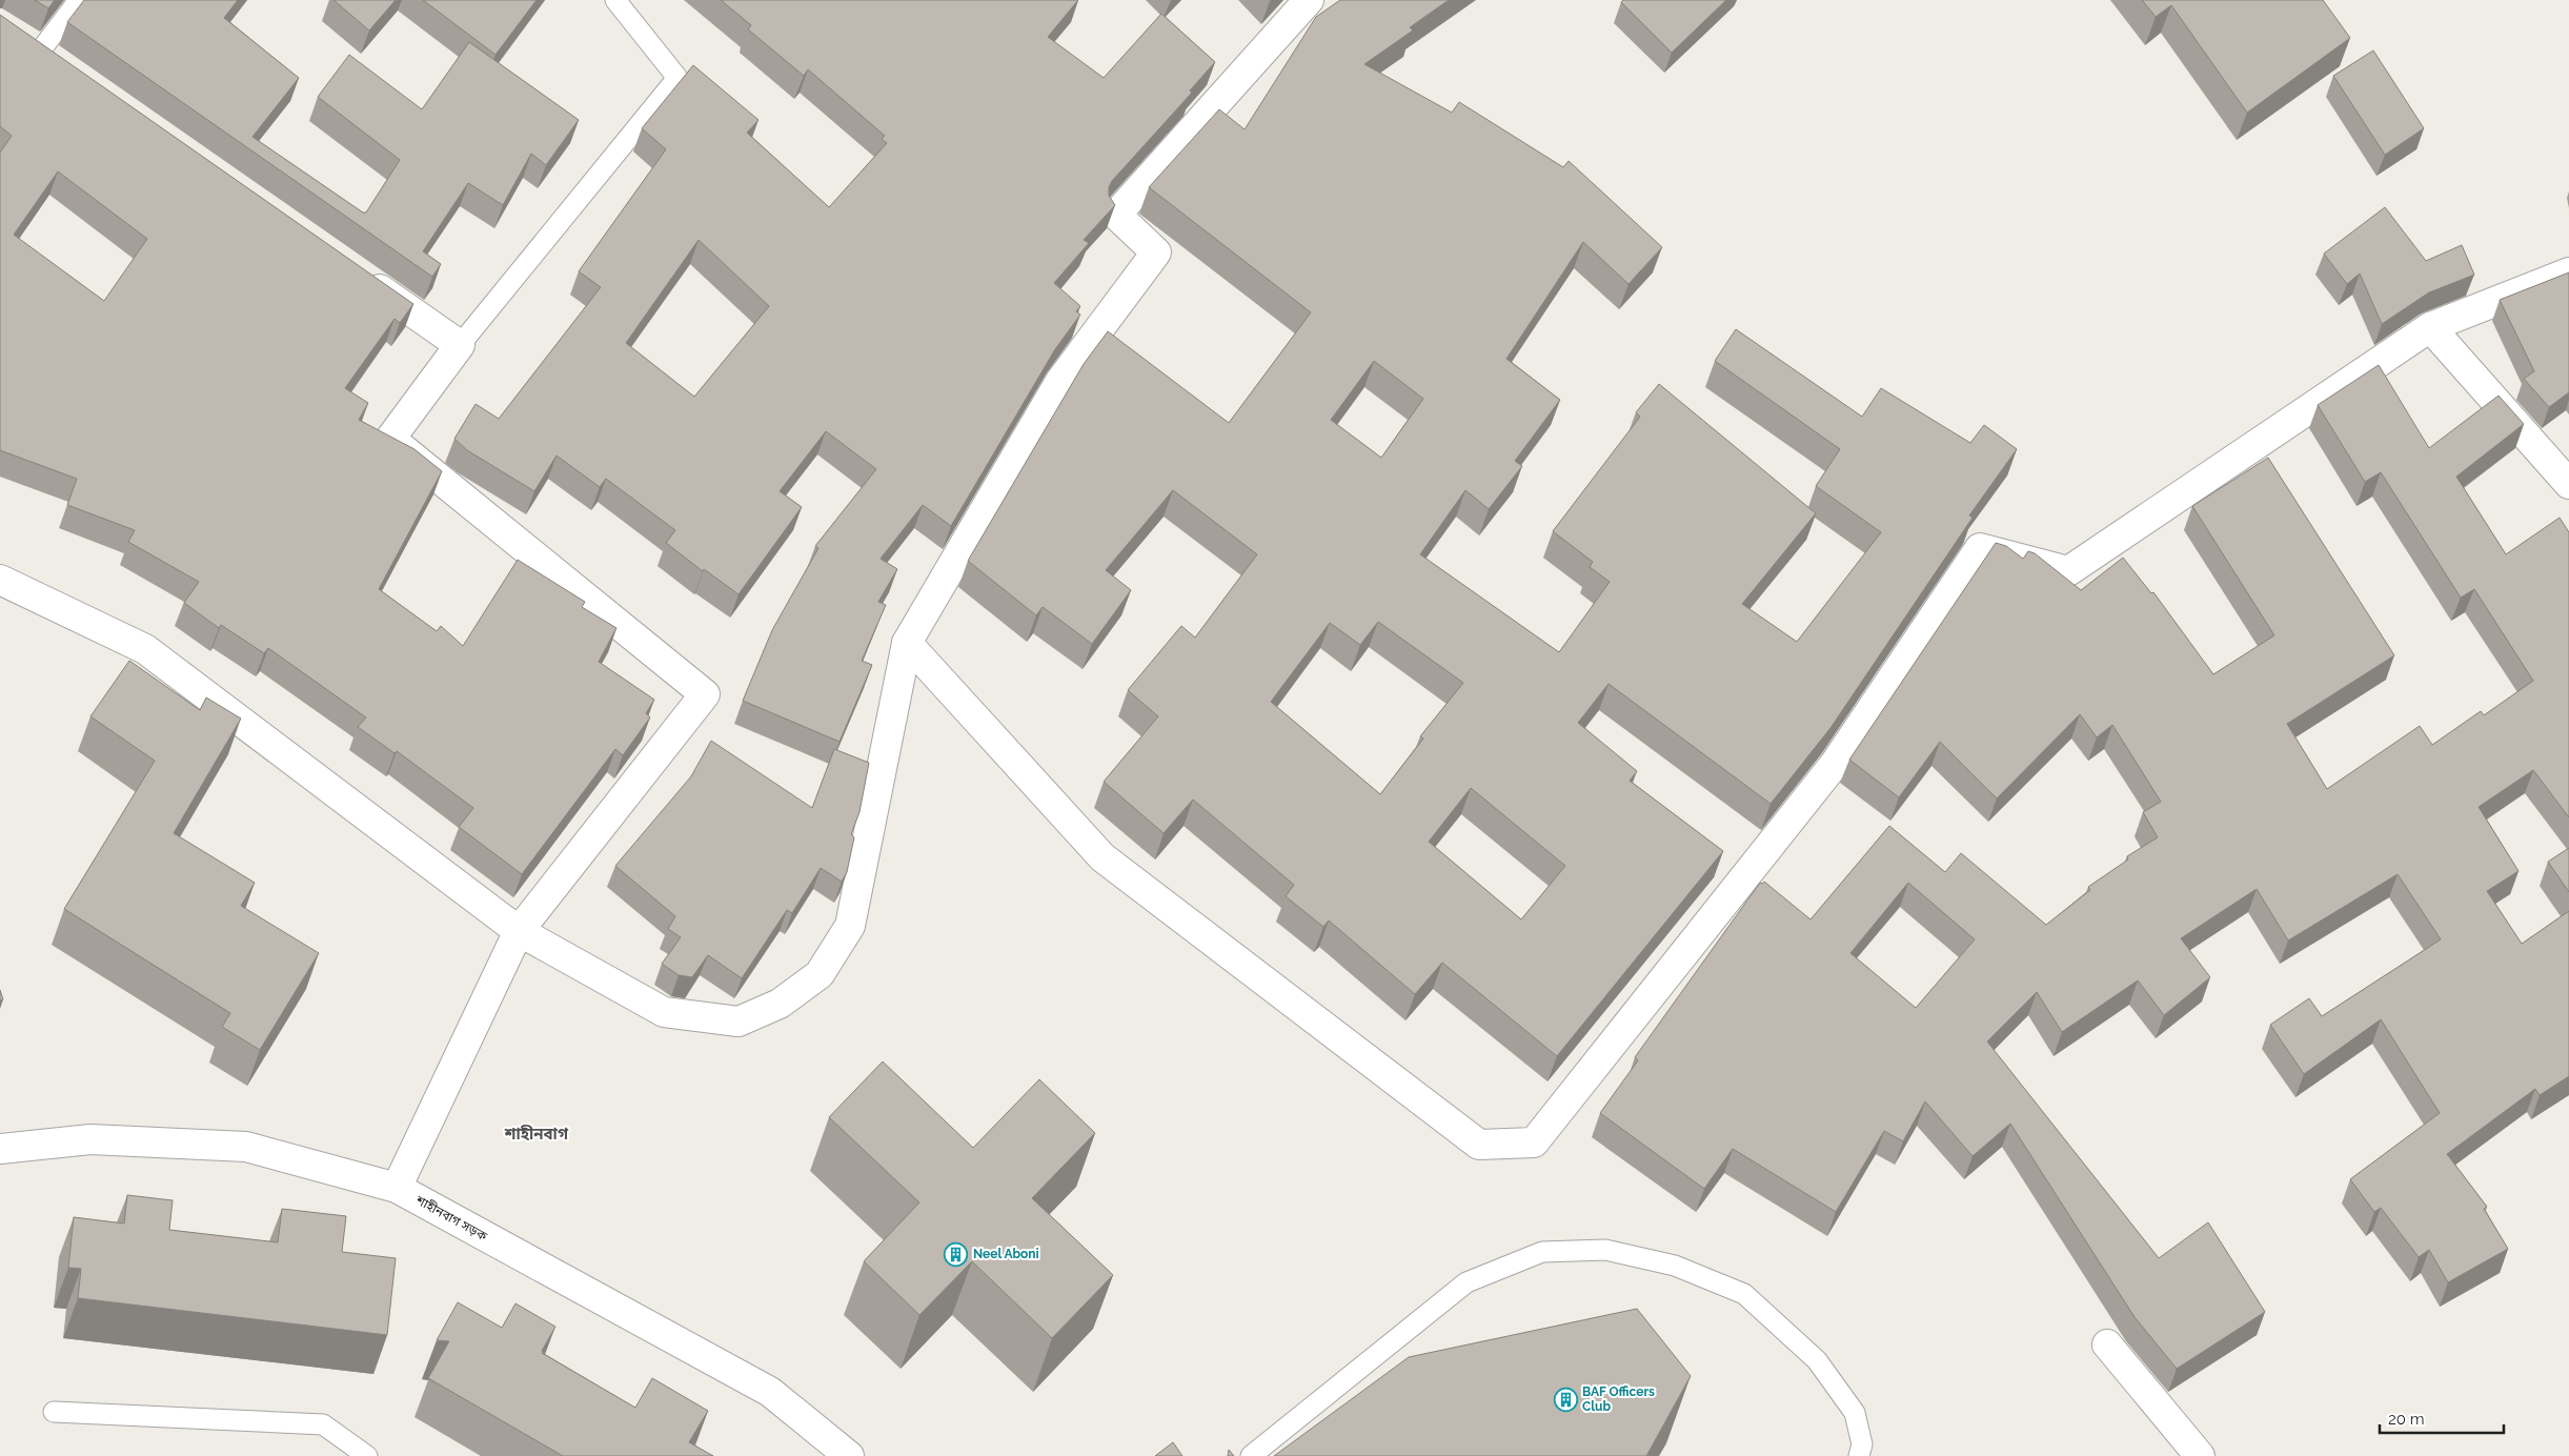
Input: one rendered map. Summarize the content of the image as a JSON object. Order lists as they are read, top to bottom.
{
  "streets": {
    "street": ["শাহীনবাগ সড়ক"]
  },
  "districts": ["শাহীনবাগ"],
  "places": {
    "building": ["Neel Aboni", "BAF Officers Club"]
  },
  "scale_bar": "20 m"
}
